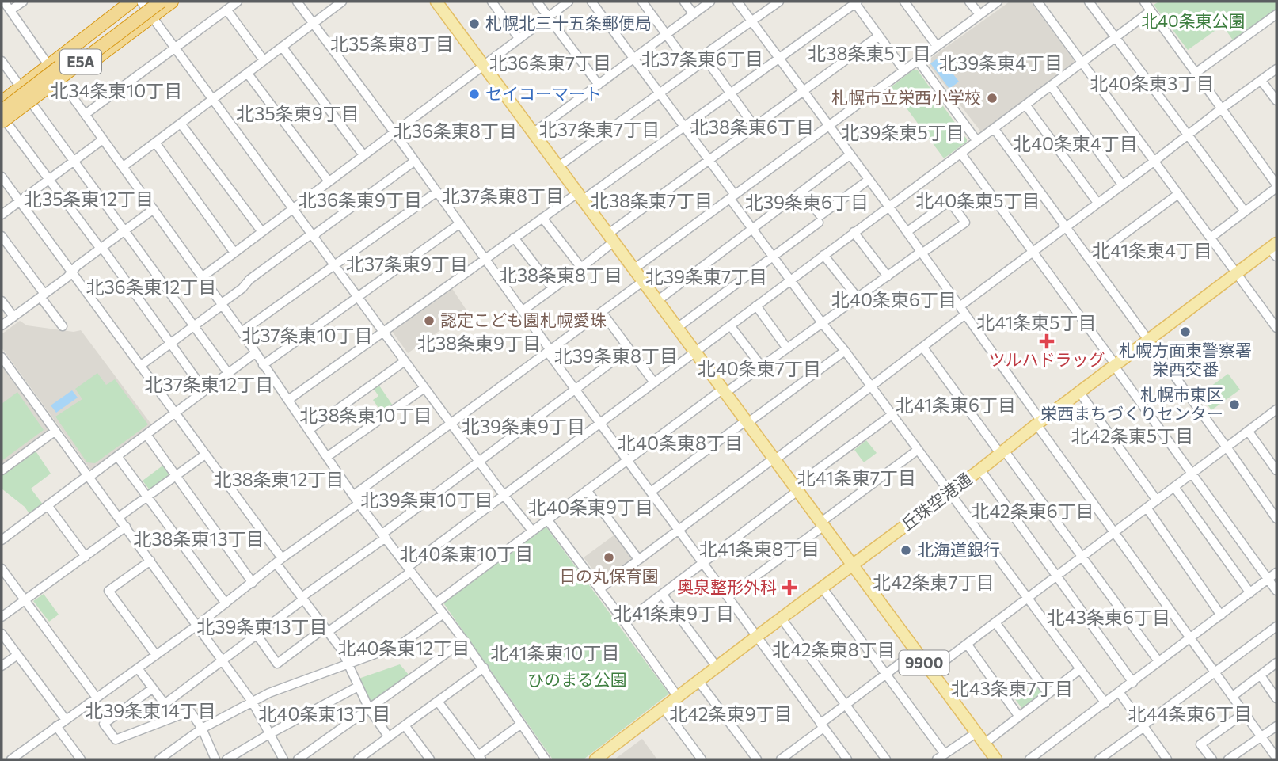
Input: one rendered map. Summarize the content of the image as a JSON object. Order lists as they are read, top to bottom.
{
  "streets": {
    "highway": ["E5A"],
    "main road": ["丘珠空港通", "9900"]
  },
  "crossings": [
    ["丘珠空港通", "9900"]
  ],
  "districts": [
    "北35条東8丁目",
    "北38条東5丁目",
    "北37条東6丁目",
    "北36条東7丁目",
    "北39条東4丁目",
    "北40条東3丁目",
    "北34条東10丁目",
    "北35条東9丁目",
    "北38条東6丁目",
    "北37条東7丁目",
    "北36条東8丁目",
    "北39条東5丁目",
    "北40条東4丁目",
    "北37条東8丁目",
    "北35条東12丁目",
    "北36条東9丁目",
    "北38条東7丁目",
    "北40条東5丁目",
    "北39条東6丁目",
    "北41条東4丁目",
    "北37条東9丁目",
    "北38条東8丁目",
    "北39条東7丁目",
    "北36条東12丁目",
    "北40条東6丁目",
    "北41条東5丁目",
    "北37条東10丁目",
    "北38条東9丁目",
    "北39条東8丁目",
    "北40条東7丁目",
    "北37条東12丁目",
    "北41条東6丁目",
    "北38条東10丁目",
    "北39条東9丁目",
    "北42条東5丁目",
    "北40条東8丁目",
    "北41条東7丁目",
    "北38条東12丁目",
    "北39条東10丁目",
    "北40条東9丁目",
    "北42条東6丁目",
    "北38条東13丁目",
    "北41条東8丁目",
    "北40条東10丁目",
    "北42条東7丁目",
    "北41条東9丁目",
    "北43条東6丁目",
    "北39条東13丁目",
    "北40条東12丁目",
    "北42条東8丁目",
    "北41条東10丁目",
    "北43条東7丁目",
    "北39条東14丁目",
    "北40条東13丁目",
    "北42条東9丁目",
    "北44条東6丁目"
  ],
  "parks": ["北40条東公園", "ひのまる公園"],
  "places": {
    "other": [
      "札幌北三十五条郵便局",
      "セイコーマート",
      "札幌市立栄西小学校",
      "認定こども園札幌愛珠",
      "札幌方面東警察署 栄西交番",
      "札幌市東区 栄西まちづくりセンター",
      "北海道銀行",
      "日の丸保育園"
    ],
    "health": ["ツルハドラッグ", "奥泉整形外科"]
  }
}
